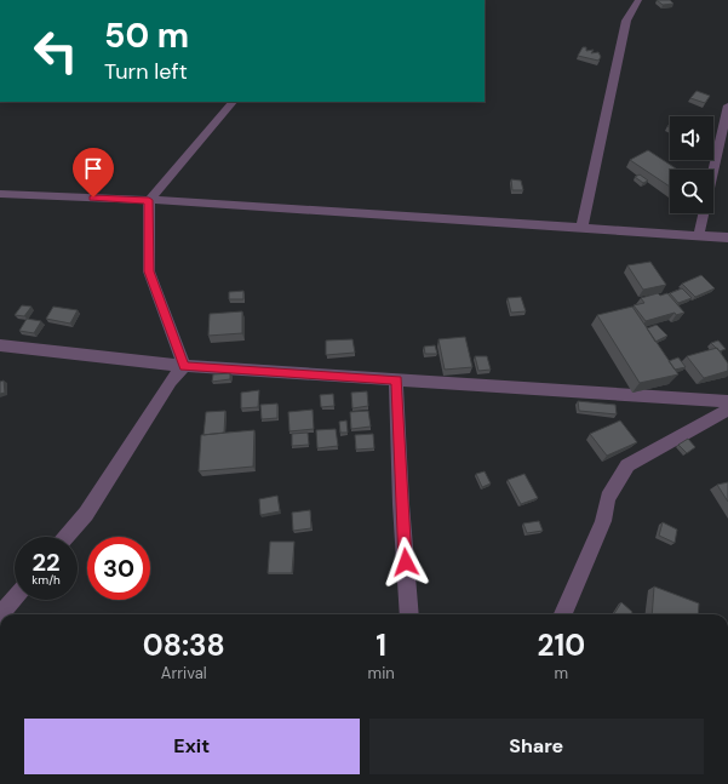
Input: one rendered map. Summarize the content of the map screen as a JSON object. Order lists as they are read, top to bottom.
{
  "page": {
    "turn": ["50 m", "Turn left"],
    "speed": "22 km/h",
    "limit": "30",
    "eta": [
      "08:38",
      "Arrival",
      "1",
      "min",
      "210",
      "m"
    ],
    "buttons": ["Exit", "Share"]
  }
}
